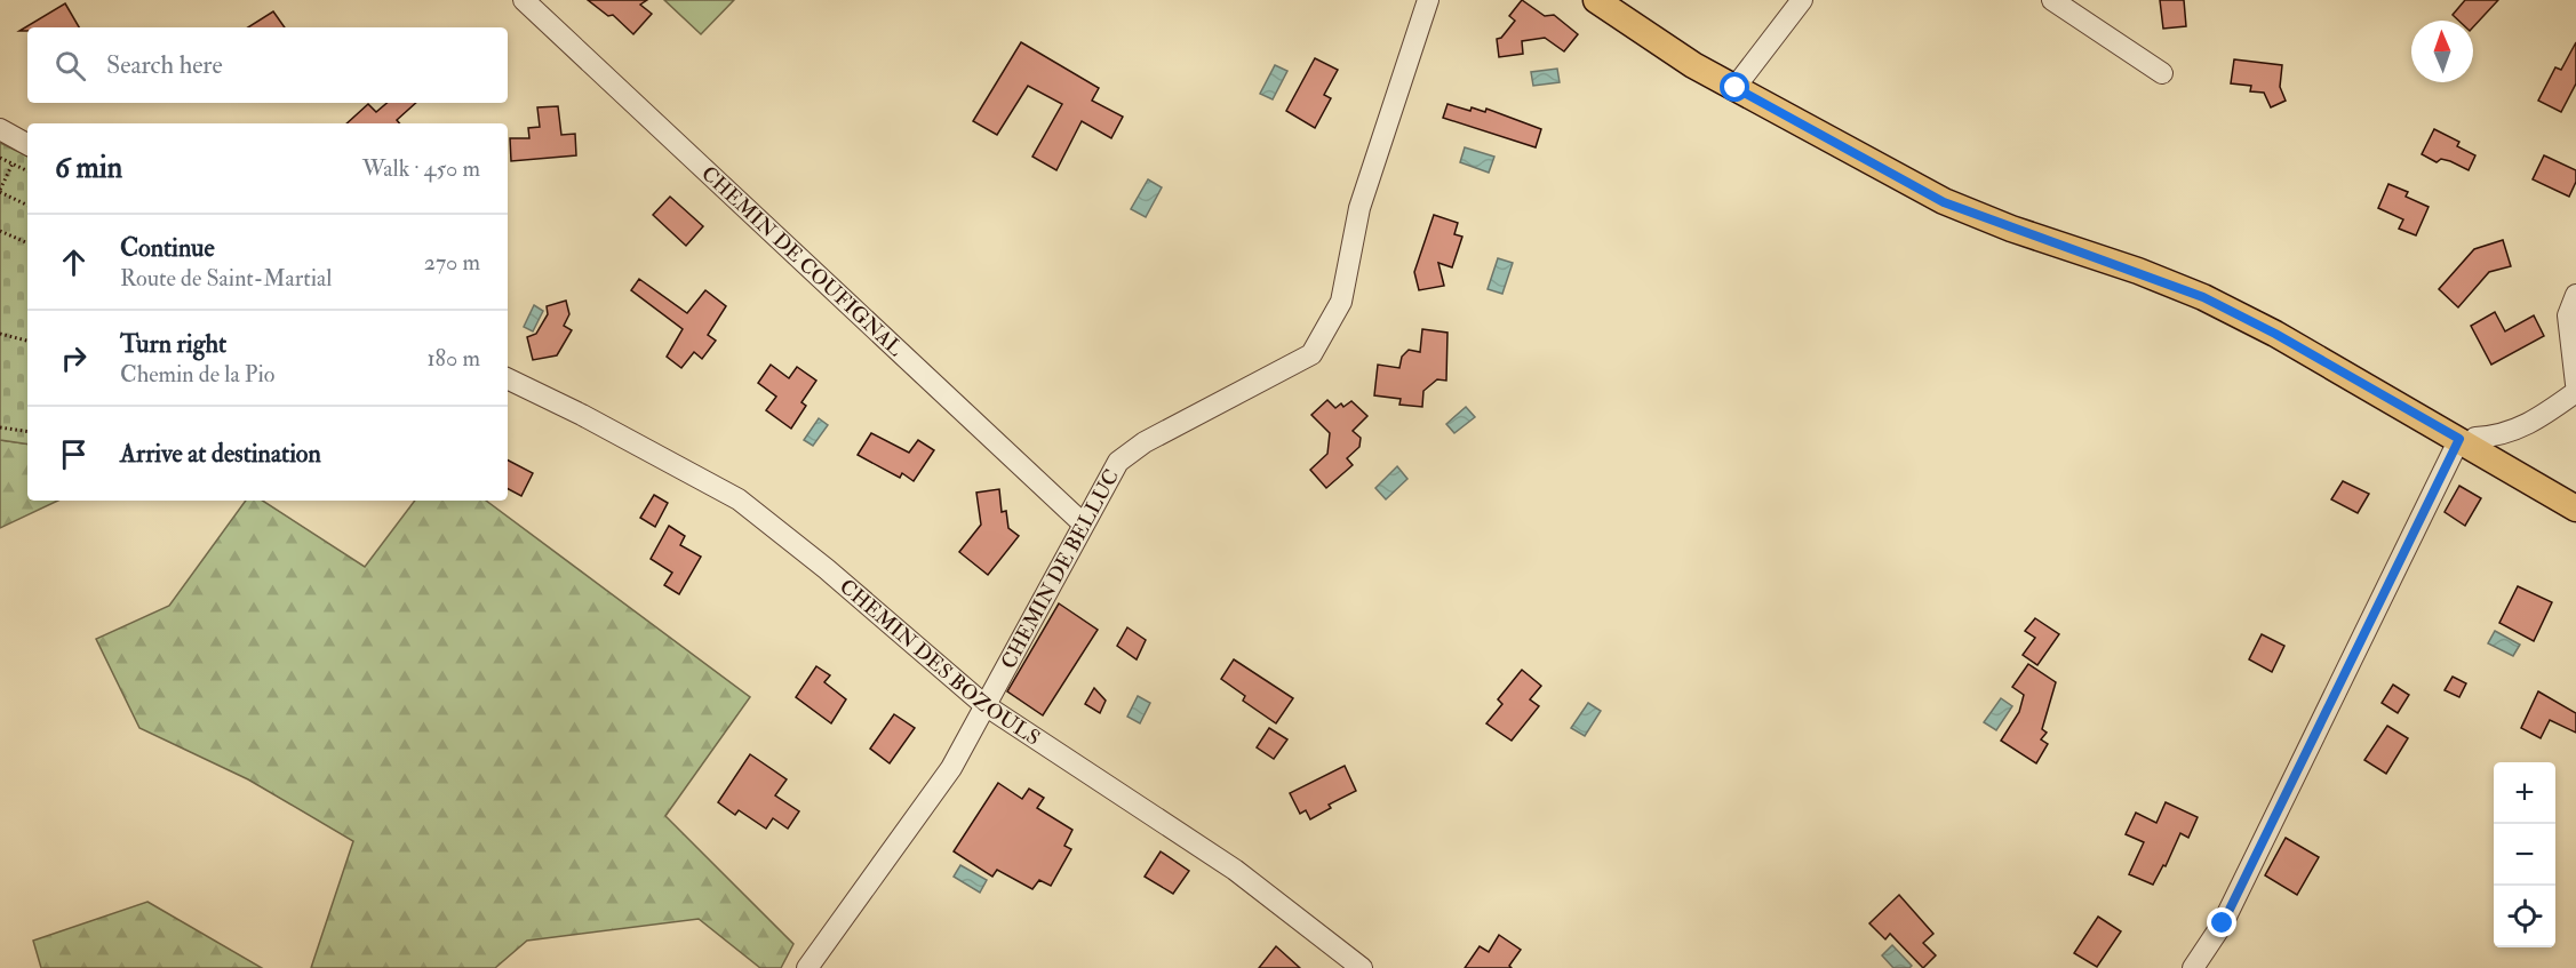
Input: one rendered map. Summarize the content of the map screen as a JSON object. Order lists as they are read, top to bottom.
{
  "streets": {
    "street": ["CHEMIN DE COUFIGNAL", "CHEMIN DE BELLUC", "CHEMIN DES BOZOULS"]
  },
  "crossings": [
    ["CHEMIN DE COUFIGNAL", "CHEMIN DE BELLUC"],
    ["CHEMIN DE BELLUC", "CHEMIN DES BOZOULS"]
  ],
  "north": "top",
  "page": {
    "search": "Search here",
    "heading": ["6 min", "Walk · 450 m"],
    "list": [
      ["Continue", "Route de Saint-Martial", "270 m"],
      ["Turn right", "Chemin de la Pio", "180 m"],
      "Arrive at destination"
    ],
    "map_buttons": ["+", "−"]
  }
}
